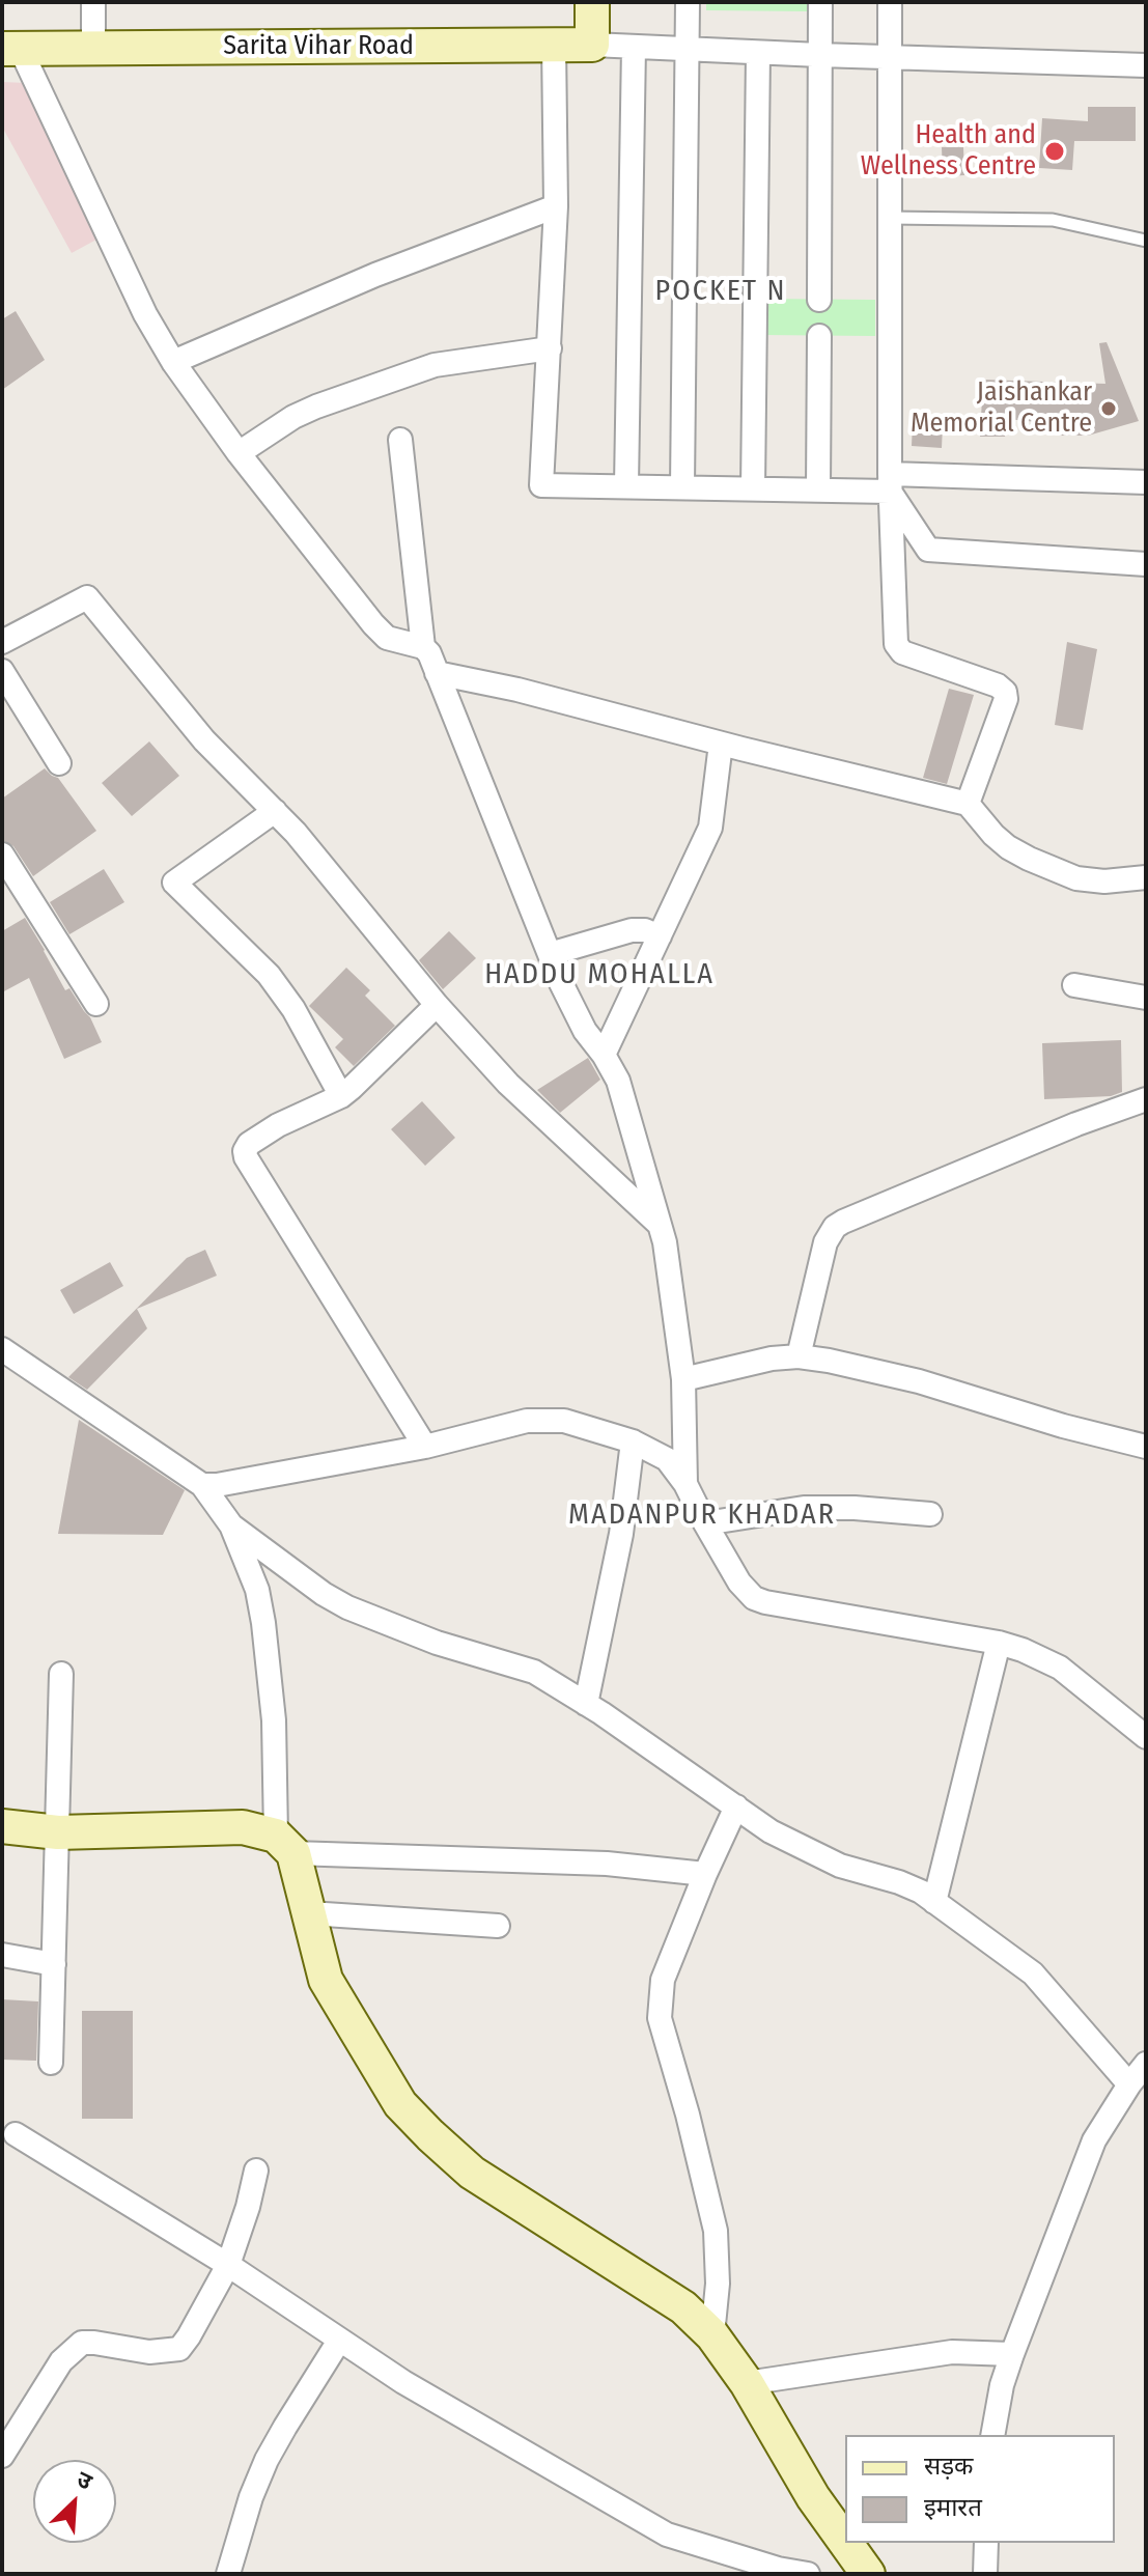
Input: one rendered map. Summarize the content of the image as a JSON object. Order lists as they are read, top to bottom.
{
  "streets": {
    "street": ["Sarita Vihar Road"]
  },
  "districts": ["POCKET N", "HADDU MOHALLA", "MADANPUR KHADAR"],
  "places": ["Health and Wellness Centre", "Jaishankar Memorial Centre"],
  "legend": ["सड़क", "इमारत"],
  "north": "top right"
}
